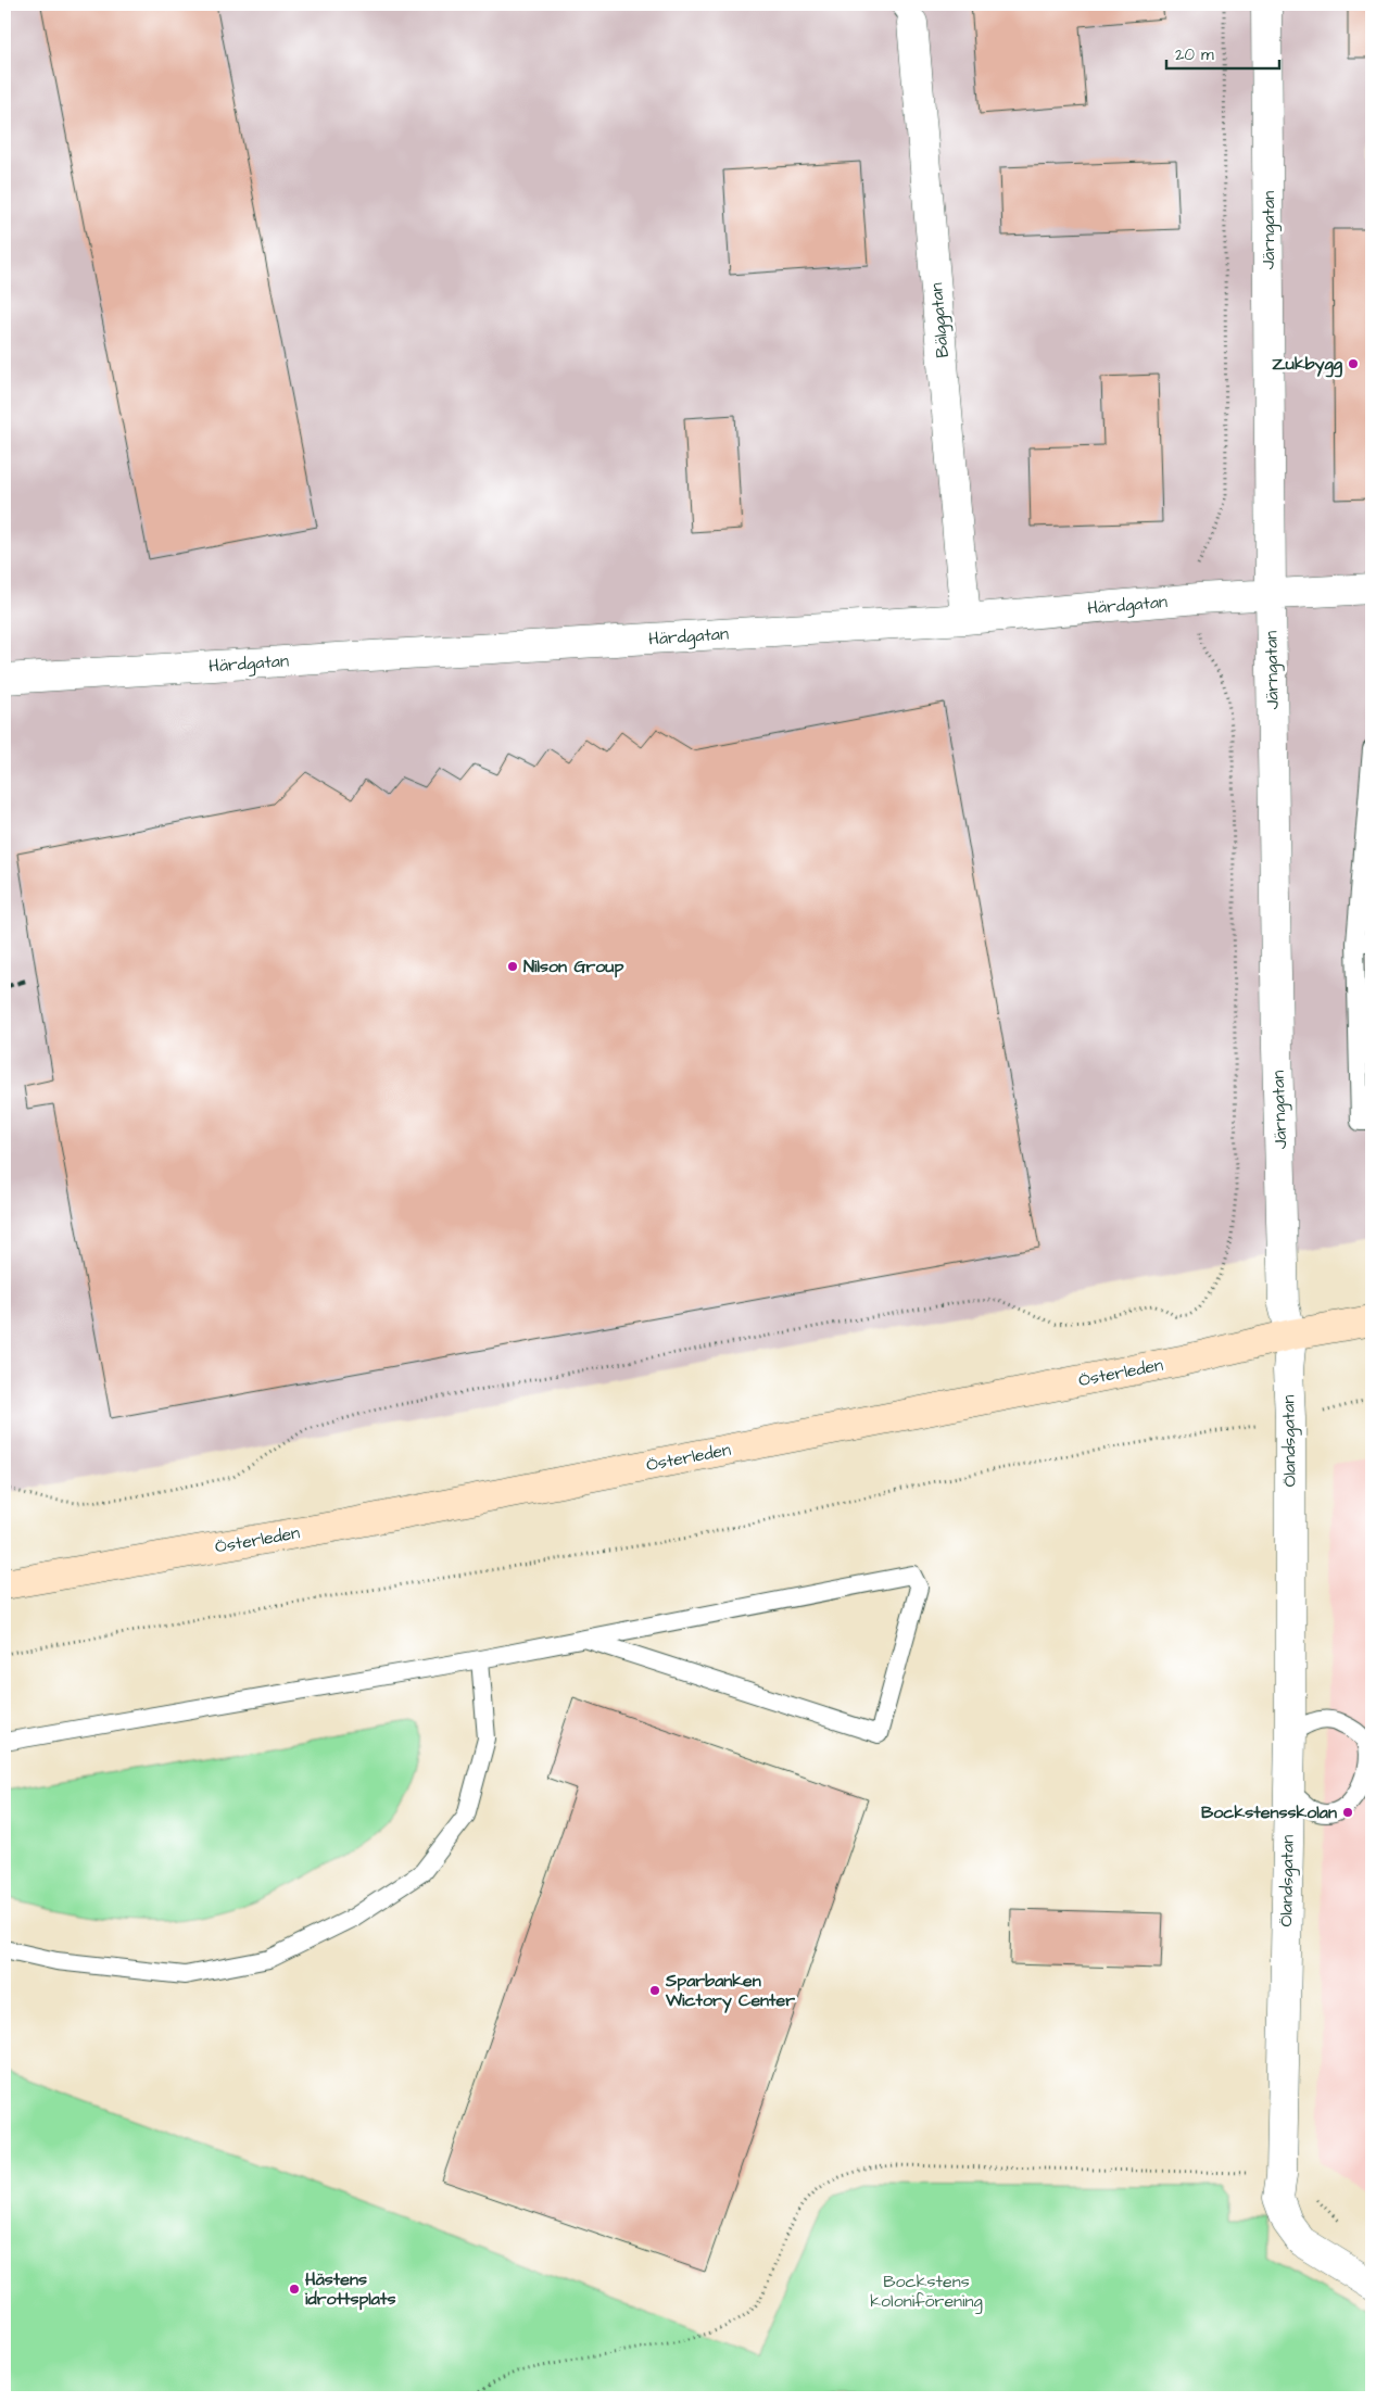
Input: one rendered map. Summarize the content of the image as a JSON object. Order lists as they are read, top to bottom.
{
  "streets": {
    "main road": ["Österleden"],
    "street": [
      "Järngatan",
      "Bälggatan",
      "Härdgatan",
      "Ölandsgatan"
    ]
  },
  "crossings": [
    ["Järngatan", "Härdgatan"],
    ["Järngatan", "Österleden"],
    ["Järngatan", "Ölandsgatan"],
    ["Bälggatan", "Härdgatan"],
    ["Österleden", "Ölandsgatan"]
  ],
  "parks": ["Bockstens koloniförening"],
  "places": [
    "Zukbygg",
    "Nilson Group",
    "Bockstensskolan",
    "Sparbanken Wictory Center",
    "Hästens idrottsplats"
  ],
  "scale_bar": "20 m"
}
